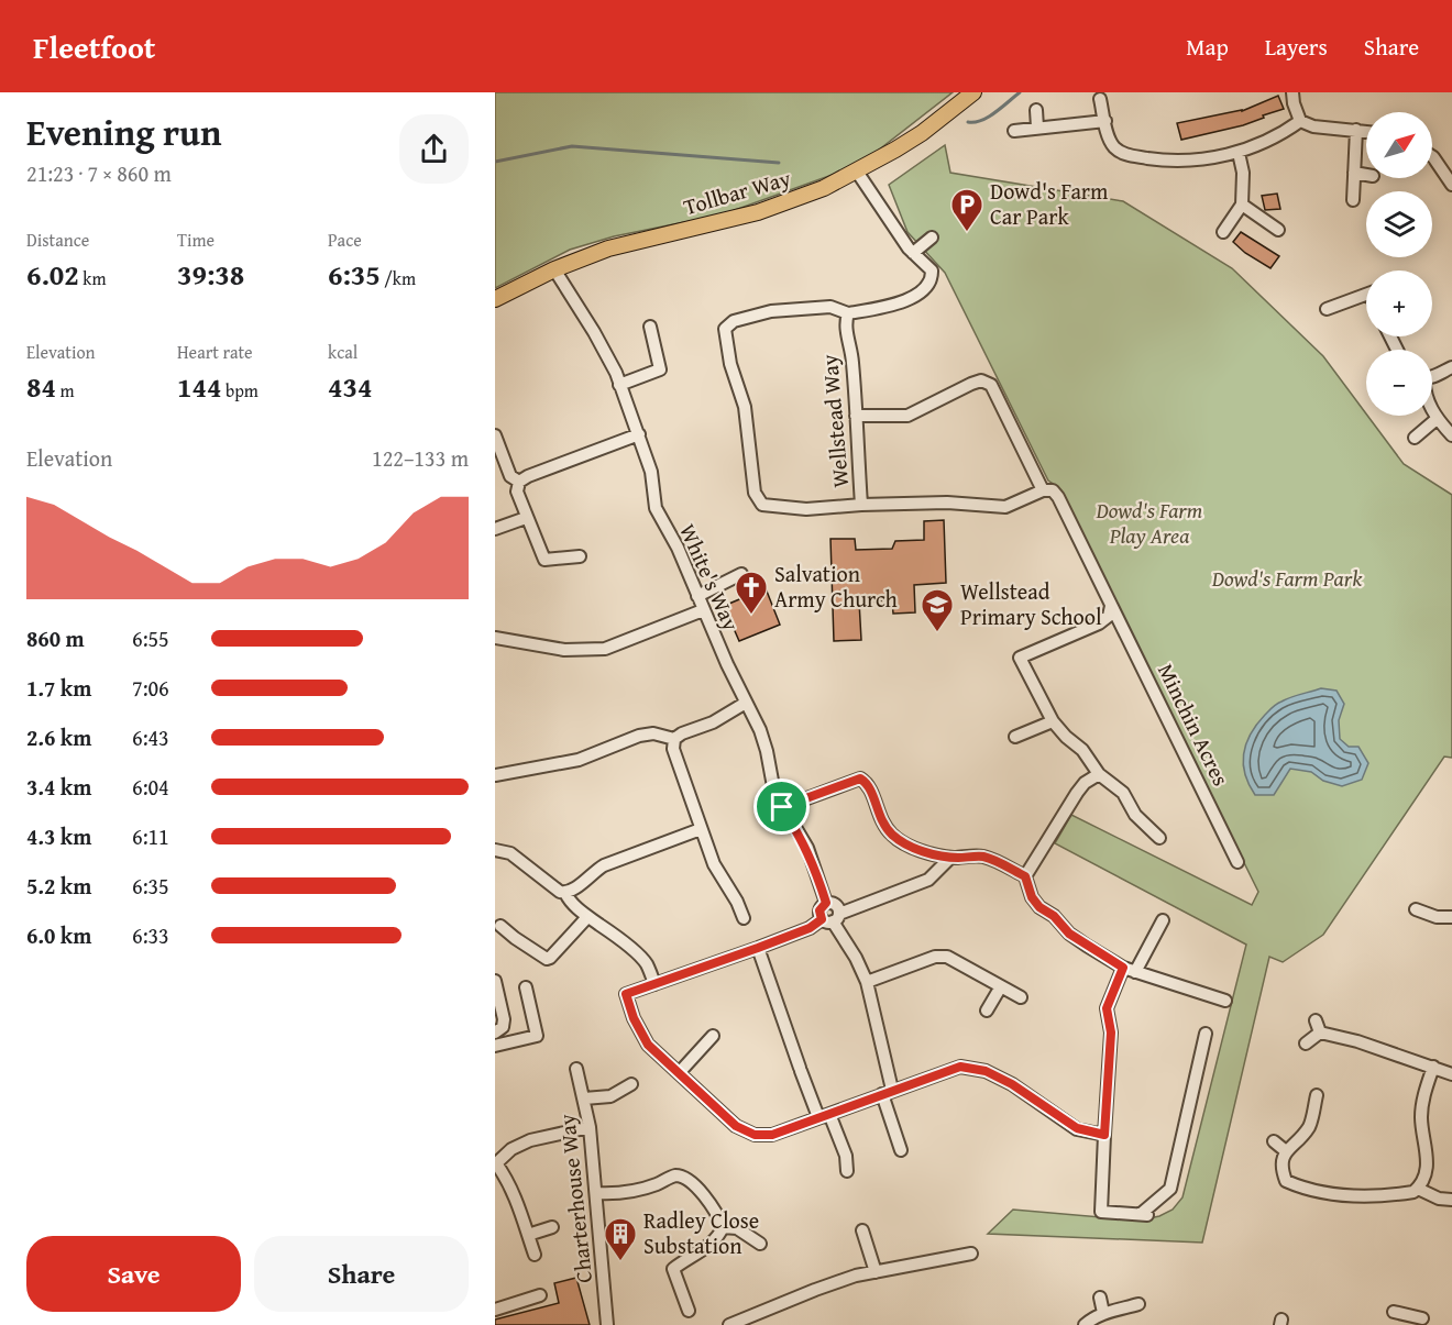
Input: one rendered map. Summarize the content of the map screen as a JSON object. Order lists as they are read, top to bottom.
{
  "streets": {
    "main road": ["Tollbar Way"],
    "street": [
      "Wellstead Way",
      "White's Way",
      "Minchin Acres",
      "Charterhouse Way"
    ]
  },
  "crossings": [
    ["Tollbar Way", "White's Way"]
  ],
  "parks": ["Dowd's Farm Play Area", "Dowd's Farm Park"],
  "places": {
    "parking": ["Dowd's Farm Car Park"],
    "church": ["Salvation Army Church"],
    "school or university": ["Wellstead Primary School"],
    "building": ["Radley Close Substation"]
  },
  "north": "top right",
  "page": {
    "header": "Fleetfoot",
    "nav": ["Map", "Layers", "Share"],
    "heading": ["Evening run", "21:23 · 7 × 860 m"],
    "map_buttons": ["+", "−"],
    "stats": [
      ["Distance", "6.02 km"],
      ["Time", "39:38"],
      ["Pace", "6:35 /km"],
      ["Elevation", "84 m"],
      ["Heart rate", "144 bpm"],
      ["kcal", "434"]
    ],
    "chart": ["Elevation", "122–133 m"],
    "list": [
      {
        "name": "860 m",
        "note": "6:55"
      },
      {
        "name": "1.7 km",
        "note": "7:06"
      },
      {
        "name": "2.6 km",
        "note": "6:43"
      },
      {
        "name": "3.4 km",
        "note": "6:04"
      },
      {
        "name": "4.3 km",
        "note": "6:11"
      },
      {
        "name": "5.2 km",
        "note": "6:35"
      },
      {
        "name": "6.0 km",
        "note": "6:33"
      }
    ],
    "buttons": ["Save", "Share"]
  }
}
